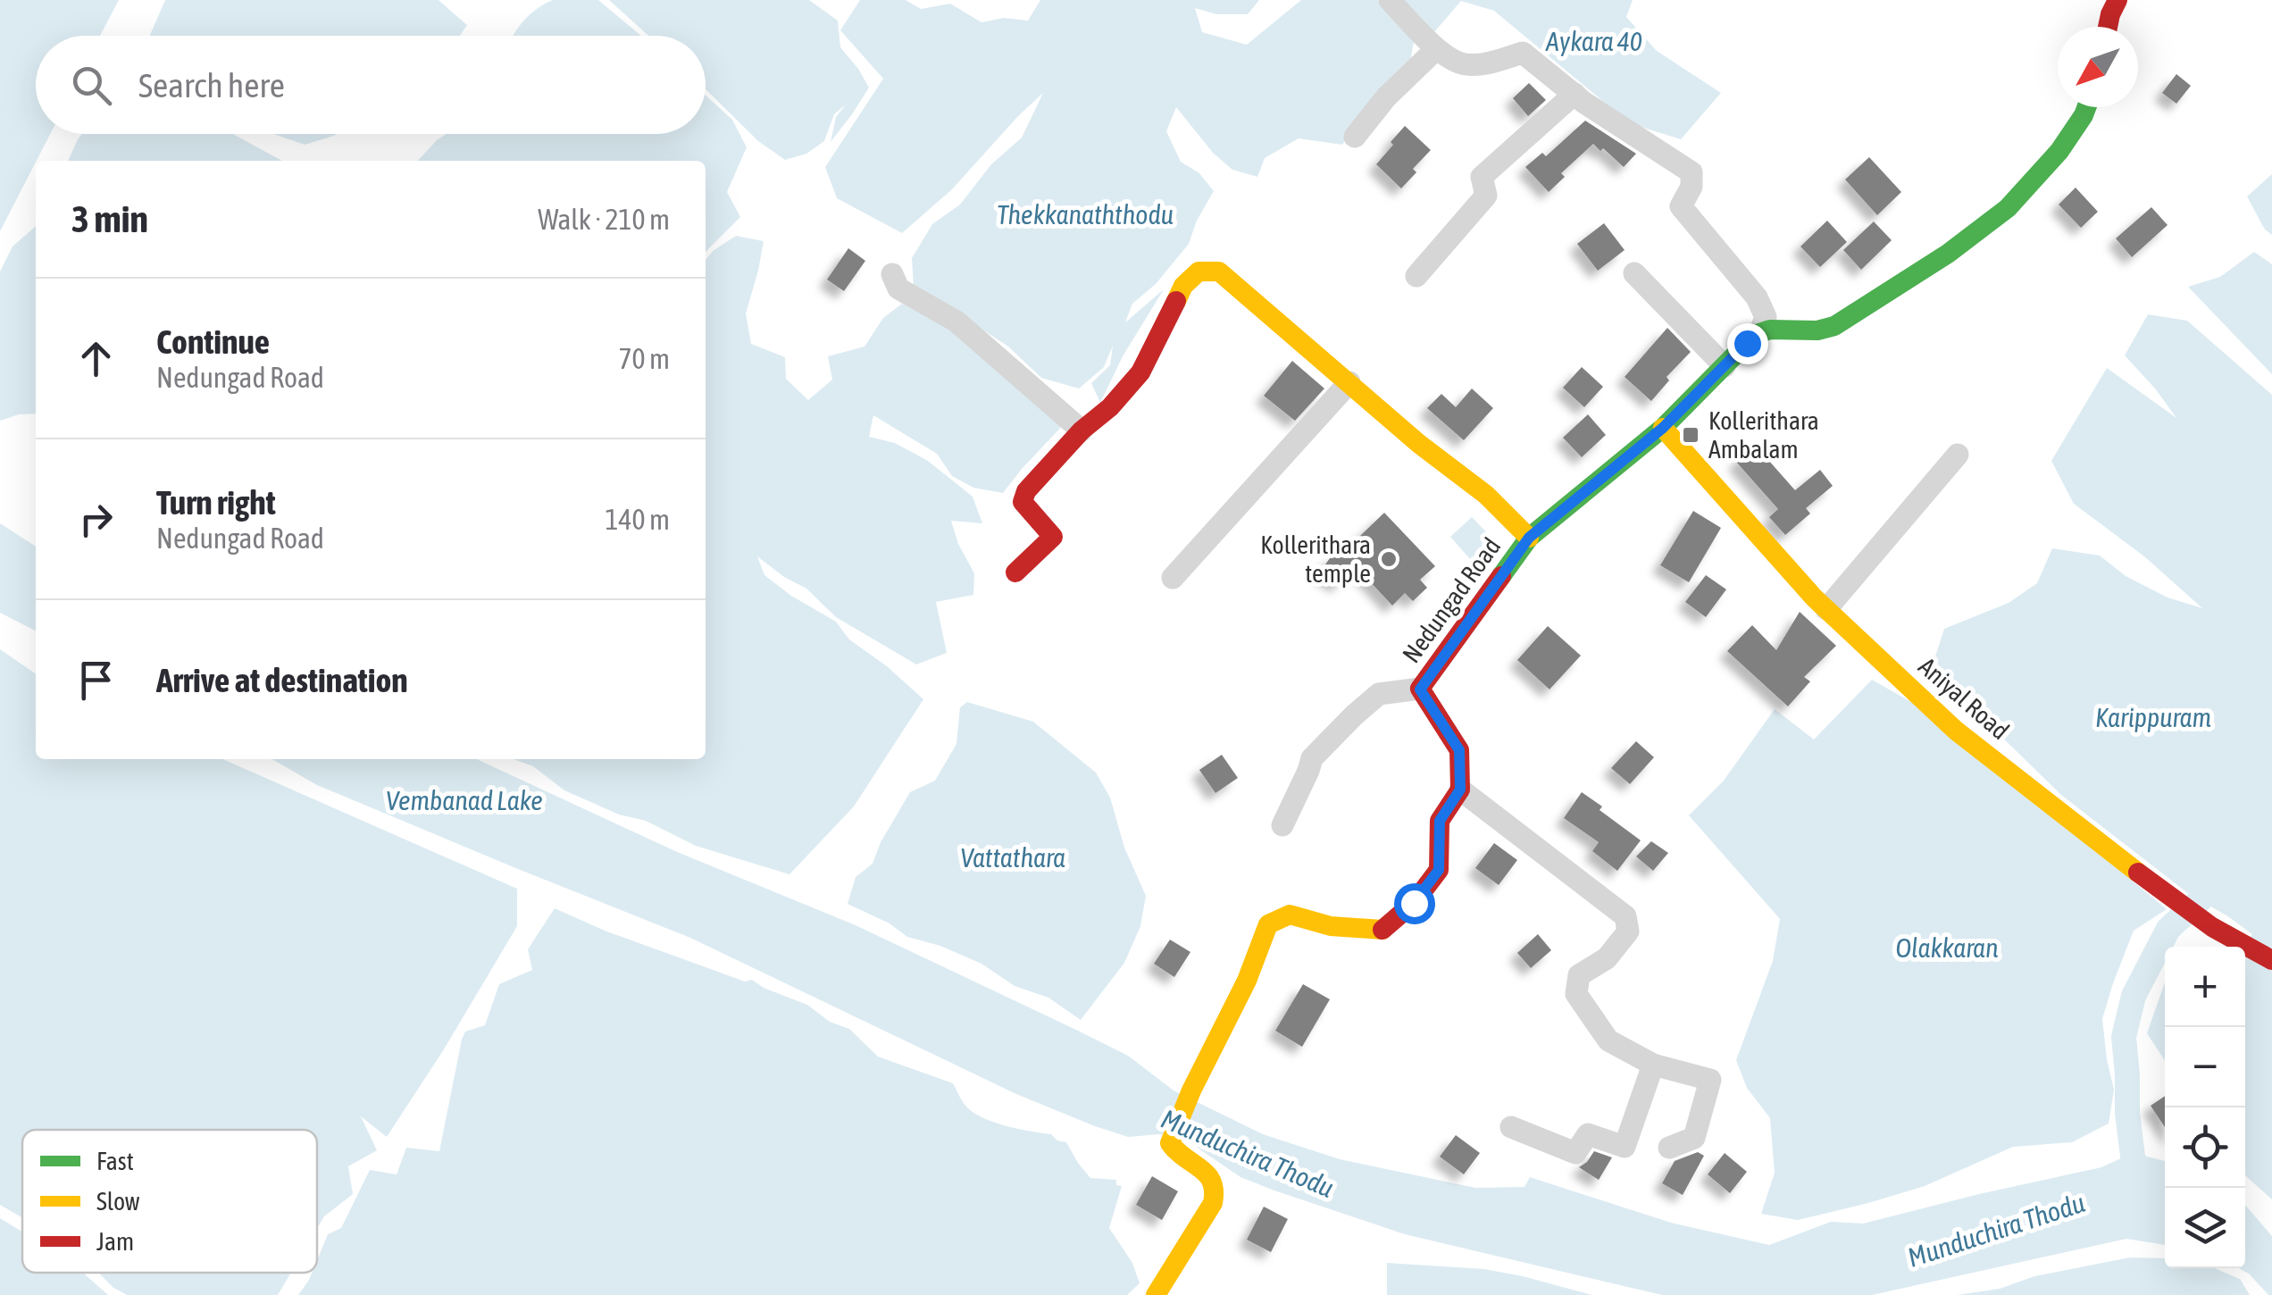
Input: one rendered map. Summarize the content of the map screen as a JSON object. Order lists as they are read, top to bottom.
{
  "streets": {
    "street": ["Nedungad Road", "Aniyal Road"]
  },
  "crossings": [
    ["Nedungad Road", "Aniyal Road"]
  ],
  "water": [
    "Aykara 40",
    "Thekkanaththodu",
    "Karippuram",
    "Vembanad Lake",
    "Vattathara",
    "Olakkaran",
    "Munduchira Thodu"
  ],
  "places": {
    "transit": ["Kollerithara Ambalam"],
    "other": ["Kollerithara temple"]
  },
  "legend": ["Fast", "Slow", "Jam"],
  "north": "bottom left",
  "page": {
    "search": "Search here",
    "heading": ["3 min", "Walk · 210 m"],
    "list": [
      ["Continue", "Nedungad Road", "70 m"],
      ["Turn right", "Nedungad Road", "140 m"],
      "Arrive at destination"
    ],
    "map_buttons": ["+", "−"]
  }
}
